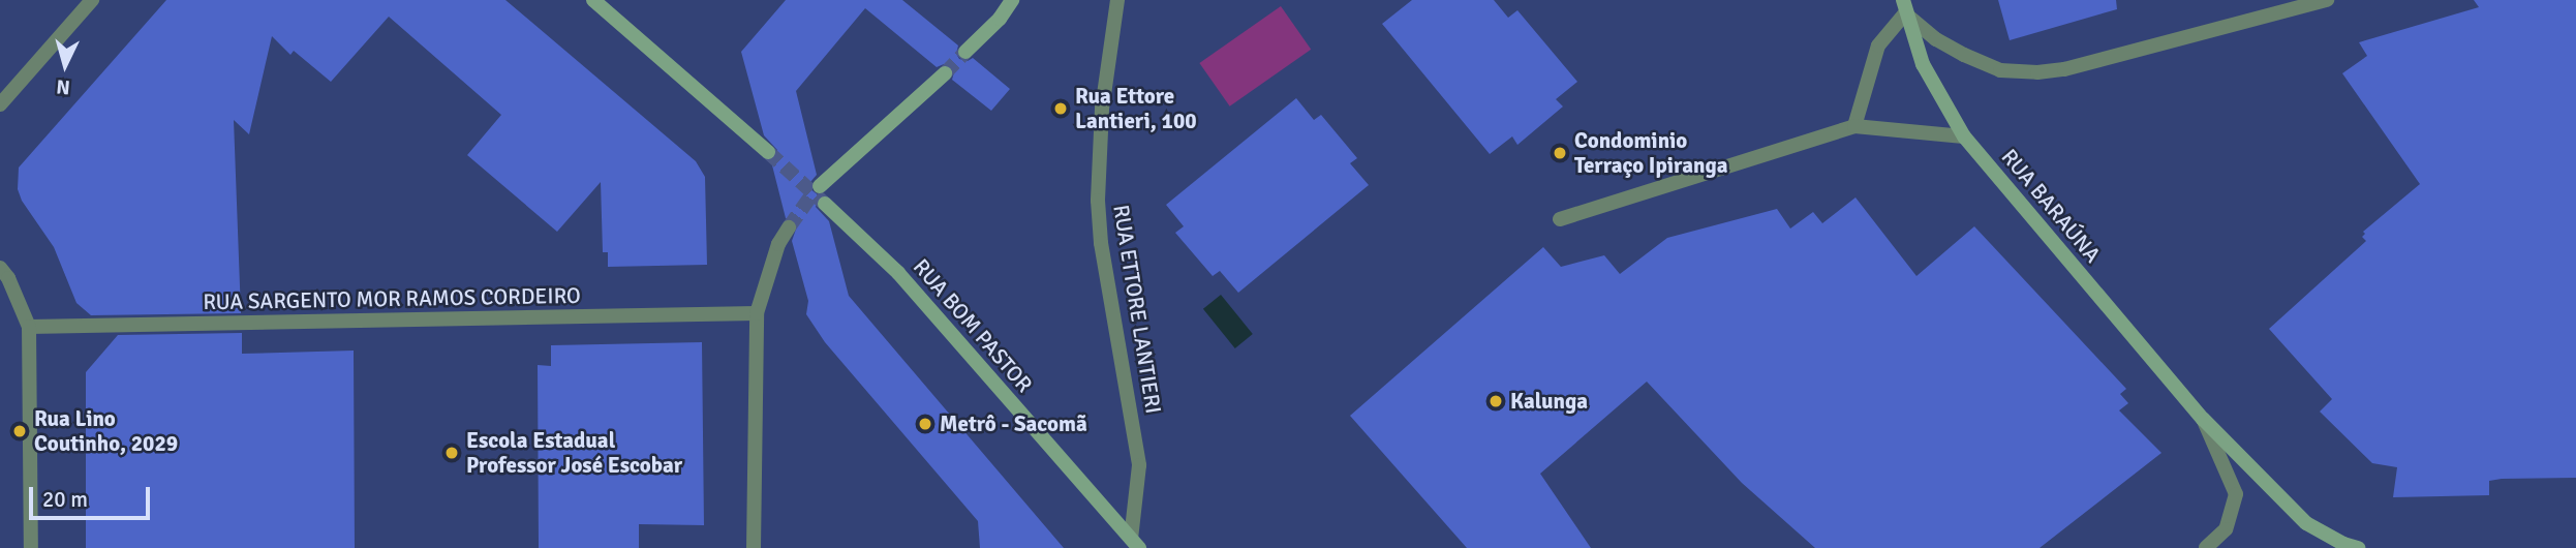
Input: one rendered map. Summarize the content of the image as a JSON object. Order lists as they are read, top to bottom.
{
  "streets": {
    "main road": ["RUA BARAÚNA", "RUA BOM PASTOR"],
    "street": ["RUA SARGENTO MOR RAMOS CORDEIRO", "RUA ETTORE LANTIERI"]
  },
  "crossings": [
    ["RUA ETTORE LANTIERI", "RUA BOM PASTOR"]
  ],
  "places": [
    "Rua Ettore Lantieri, 100",
    "Condominio Terraço Ipiranga",
    "Kalunga",
    "Metrô - Sacomã",
    "Rua Lino Coutinho, 2029",
    "Escola Estadual Professor José Escobar"
  ],
  "scale_bar": "20 m",
  "north": "bottom"
}
